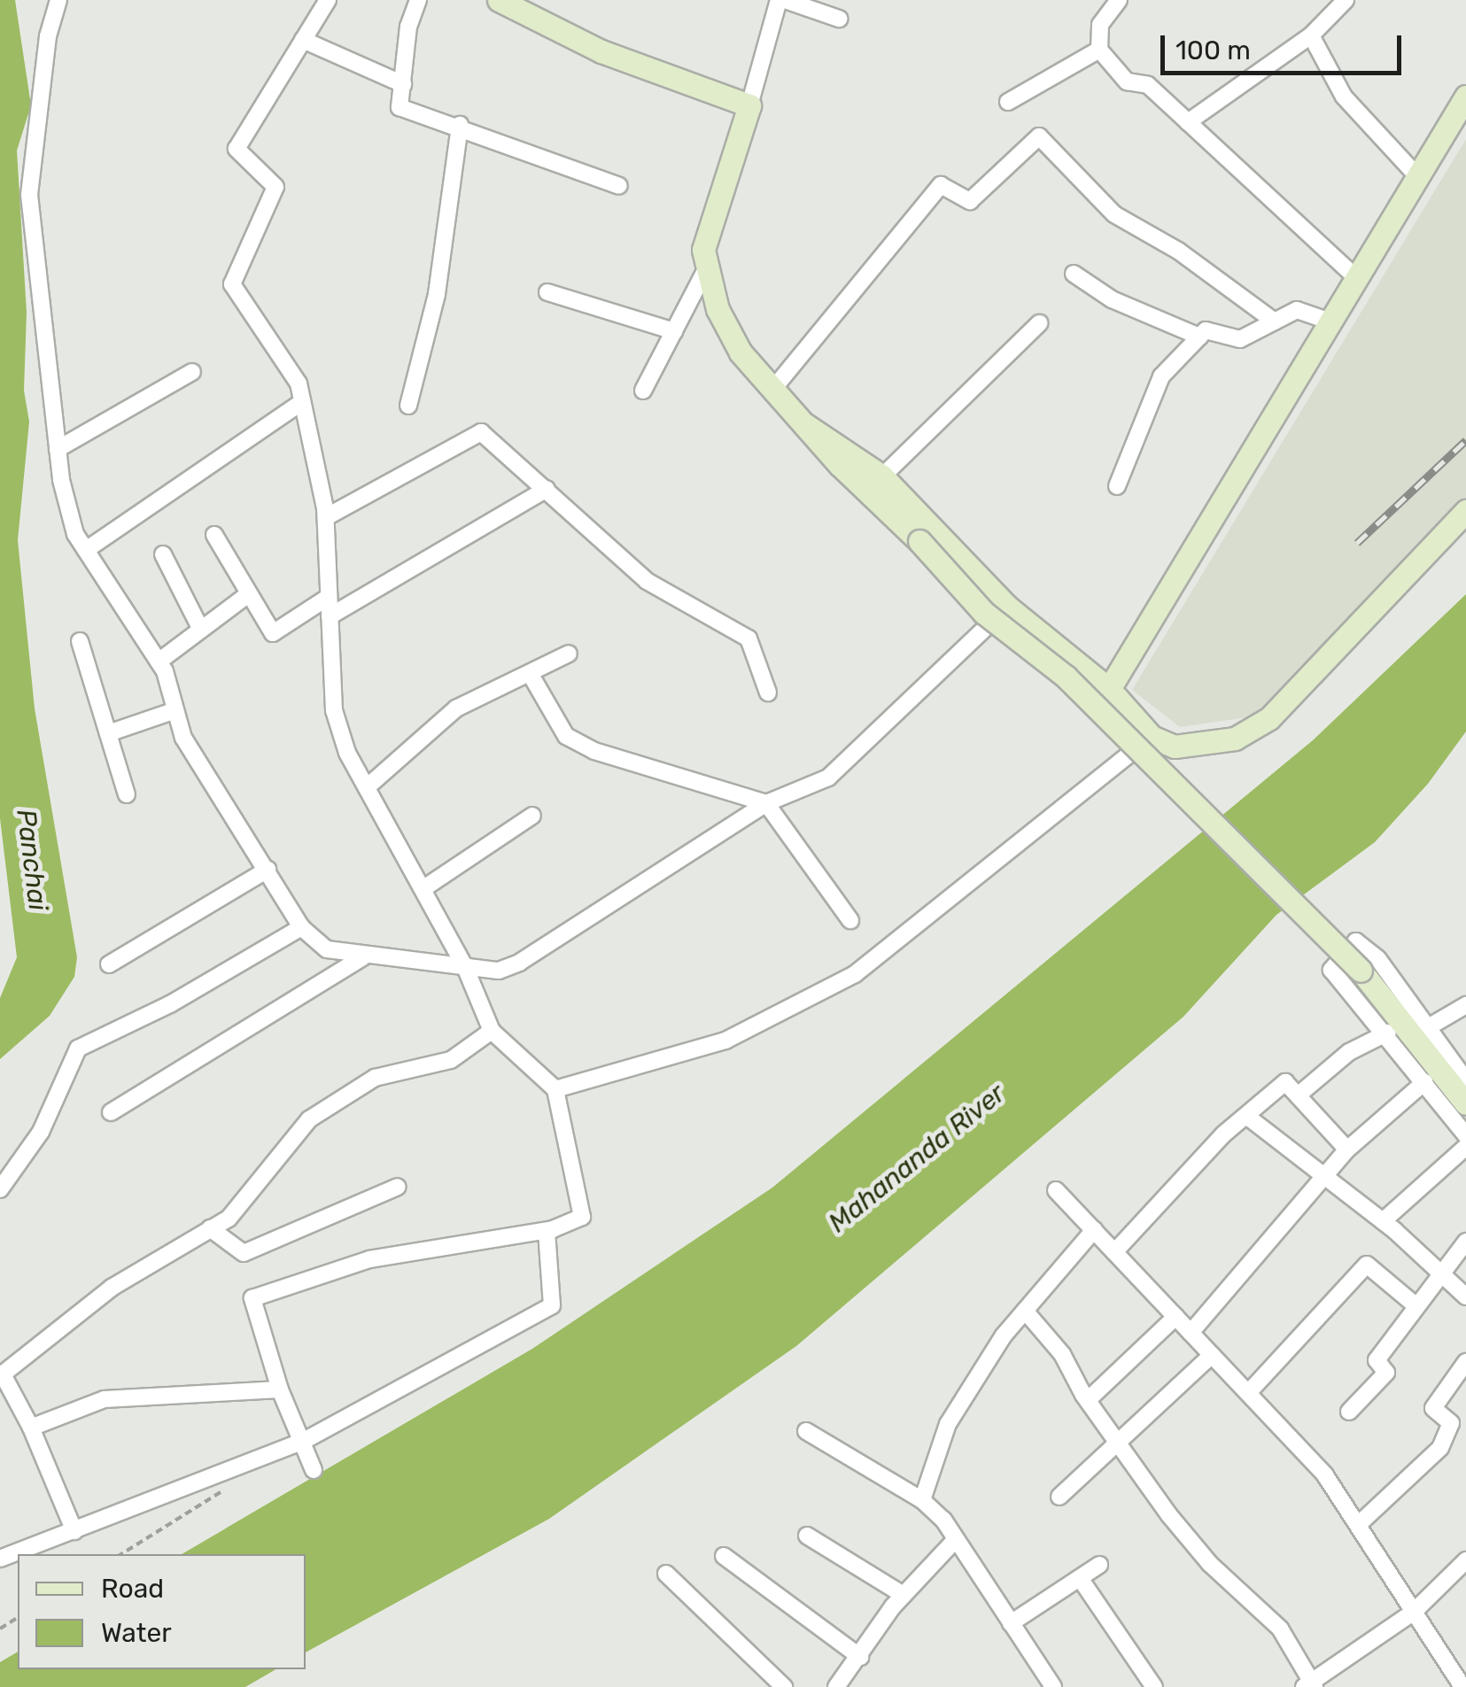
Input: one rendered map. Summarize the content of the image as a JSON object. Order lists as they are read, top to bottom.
{
  "water": ["Panchai", "Mahananda River"],
  "legend": ["Road", "Water"],
  "scale_bar": "100 m"
}
